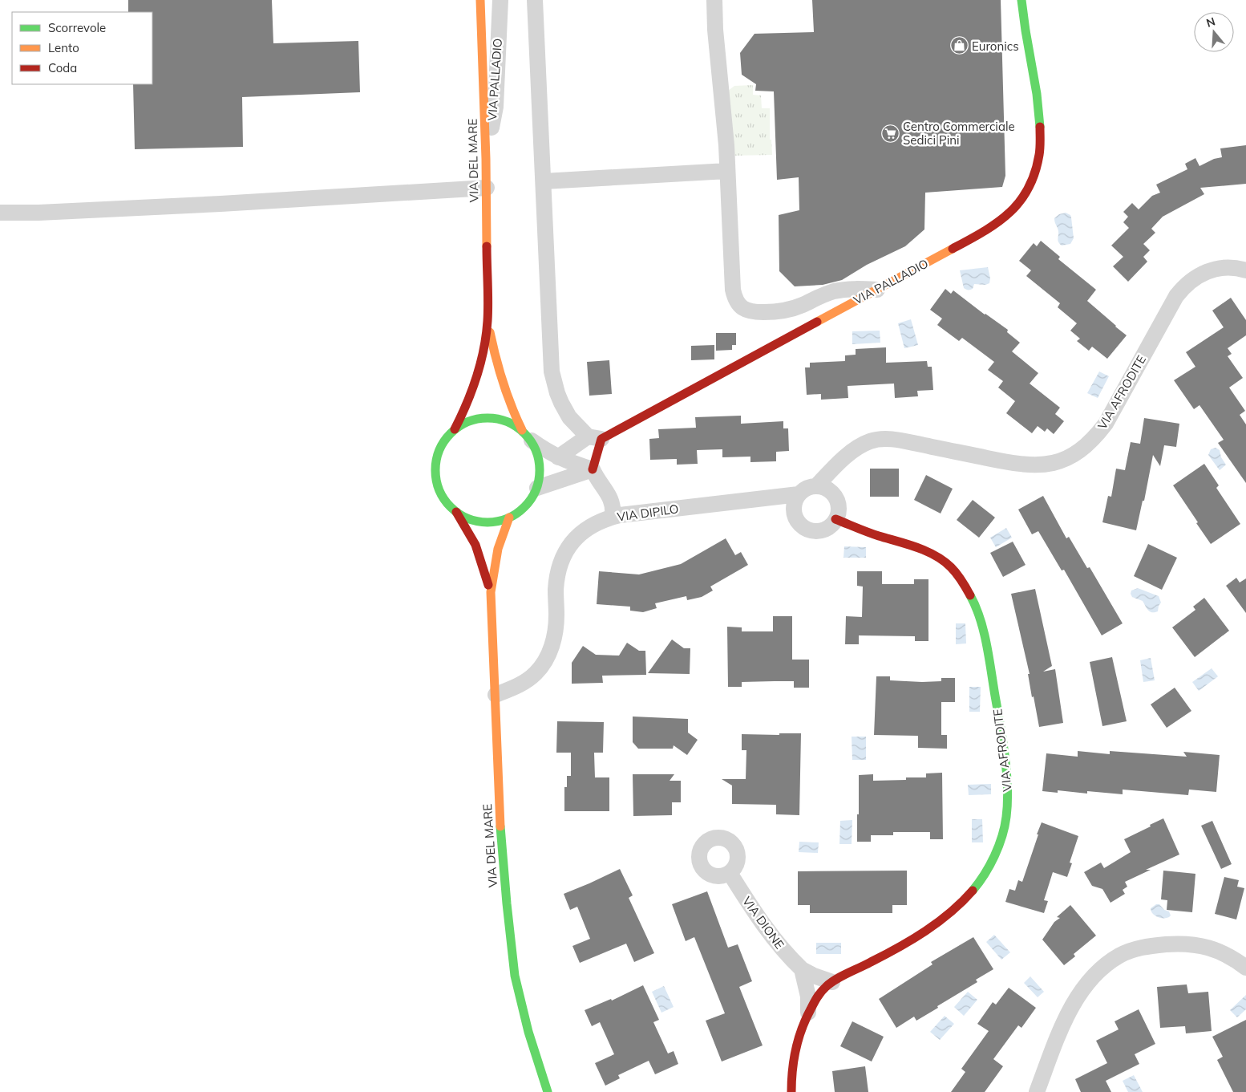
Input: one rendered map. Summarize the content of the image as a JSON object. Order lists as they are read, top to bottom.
{
  "streets": {
    "main road": ["VIA PALLADIO", "VIA DEL MARE", "VIA AFRODITE"],
    "street": ["VIA DIPILO", "VIA DIONE"]
  },
  "crossings": [
    ["VIA PALLADIO", "VIA DEL MARE"],
    ["VIA DEL MARE", "VIA DIPILO"],
    ["VIA AFRODITE", "VIA DIPILO"],
    ["VIA AFRODITE", "VIA DIONE"]
  ],
  "places": {
    "shop": ["Euronics"],
    "supermarket": ["Centro Commerciale Sedici Pini"]
  },
  "legend": ["Scorrevole", "Lento", "Coda"],
  "north": "top"
}
